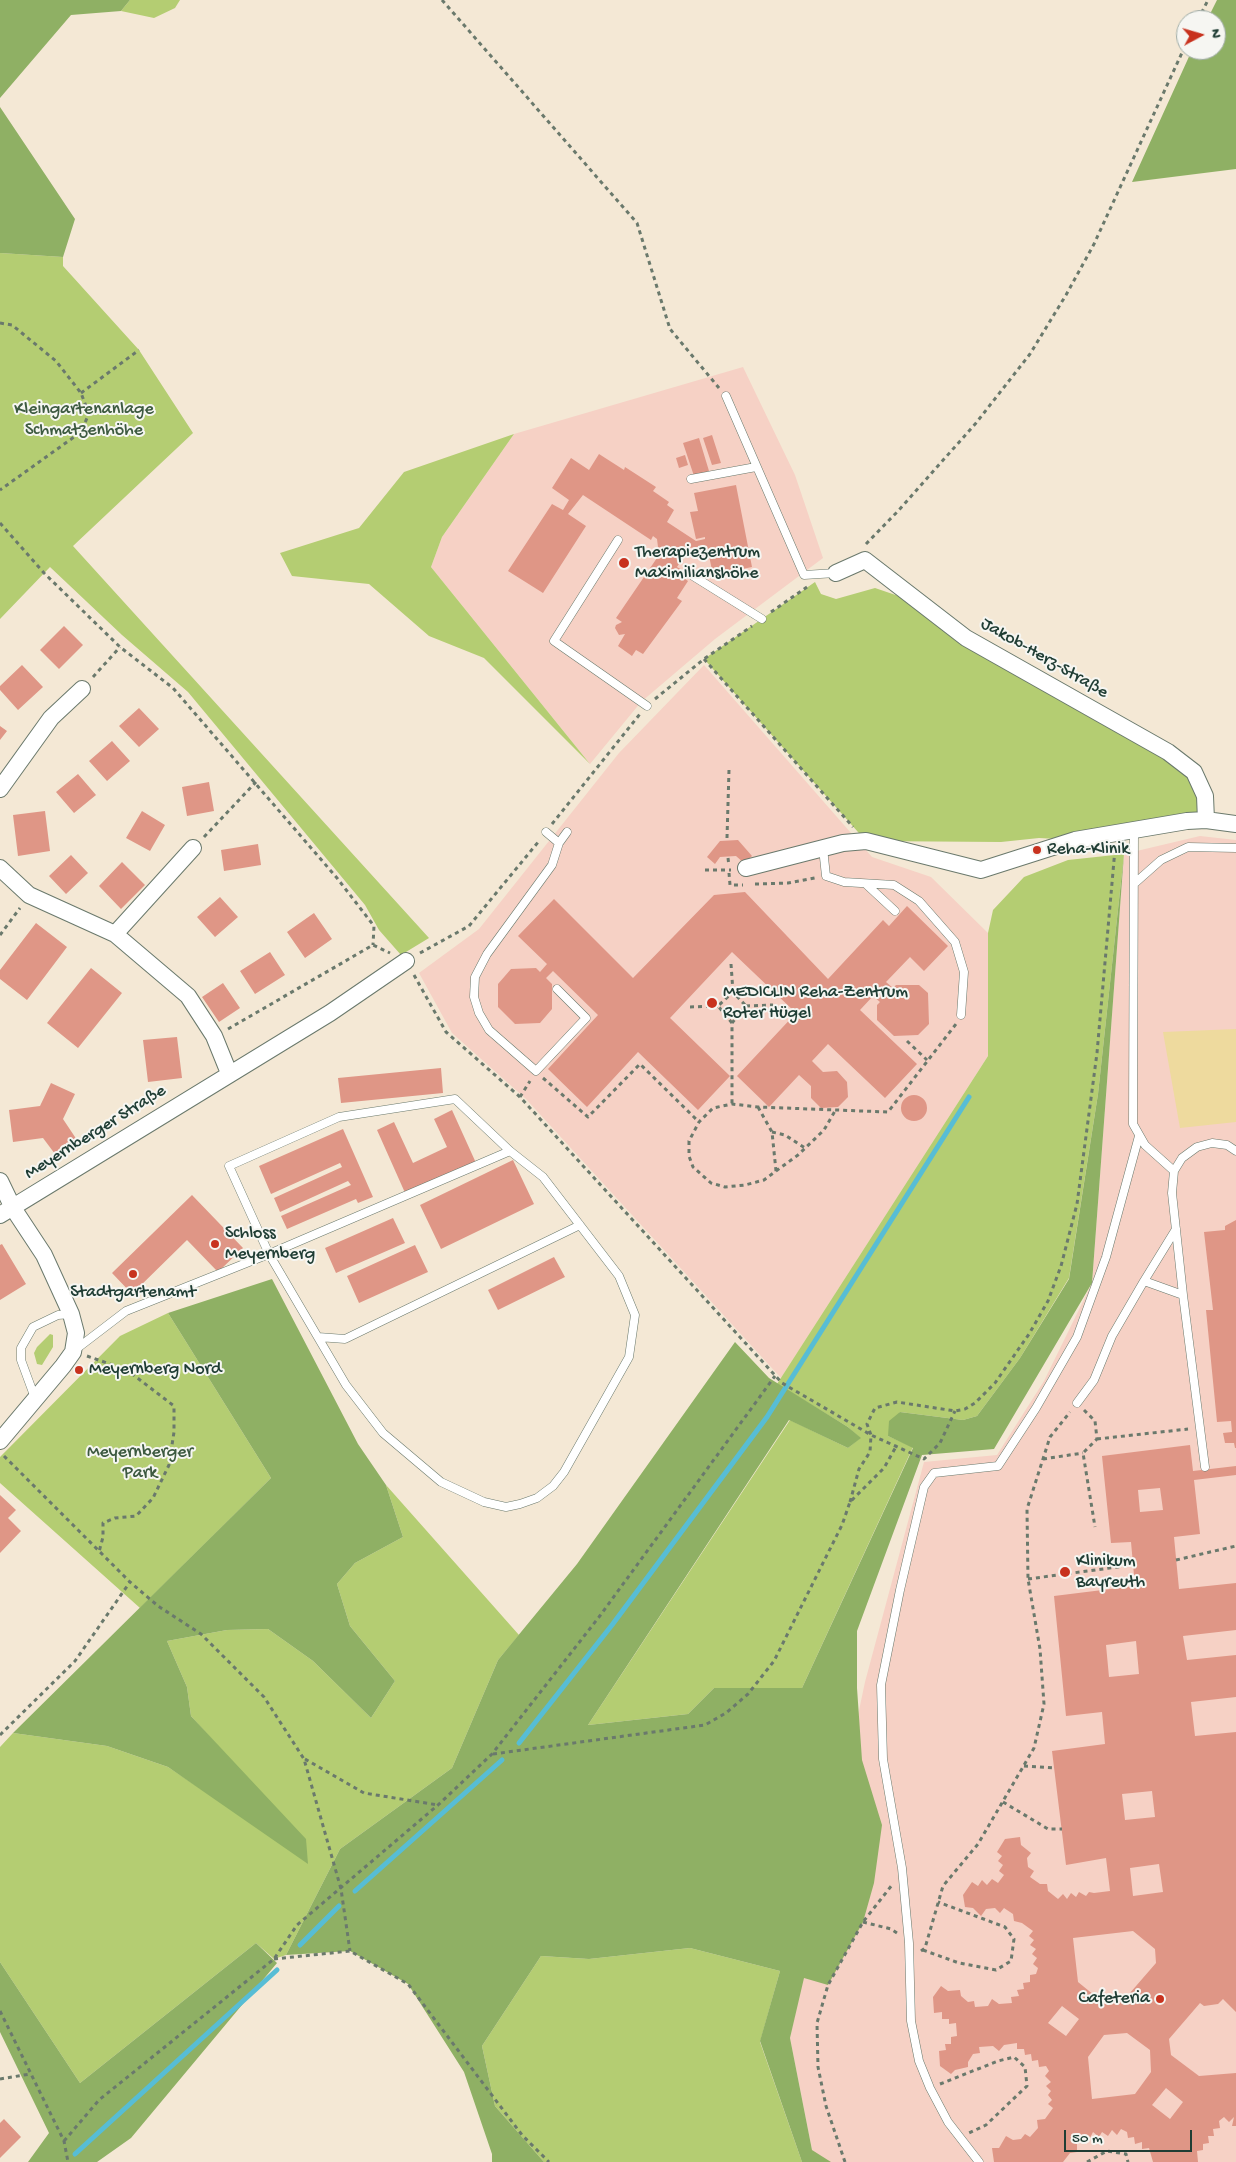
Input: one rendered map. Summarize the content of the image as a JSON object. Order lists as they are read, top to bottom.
{
  "streets": {
    "street": ["Jakob-Herz-Straße", "Meyernberger Straße"]
  },
  "parks": ["Kleingartenanlage Schmatzenhöhe", "Meyernberger Park"],
  "places": [
    "Therapiezentrum Maximilianshöhe",
    "Reha-Klinik",
    "MEDICLIN Reha-Zentrum Roter Hügel",
    "Schloss Meyernberg",
    "Stadtgartenamt",
    "Meyernberg Nord",
    "Klinikum Bayreuth",
    "Cafeteria"
  ],
  "scale_bar": "50 m",
  "north": "right"
}
